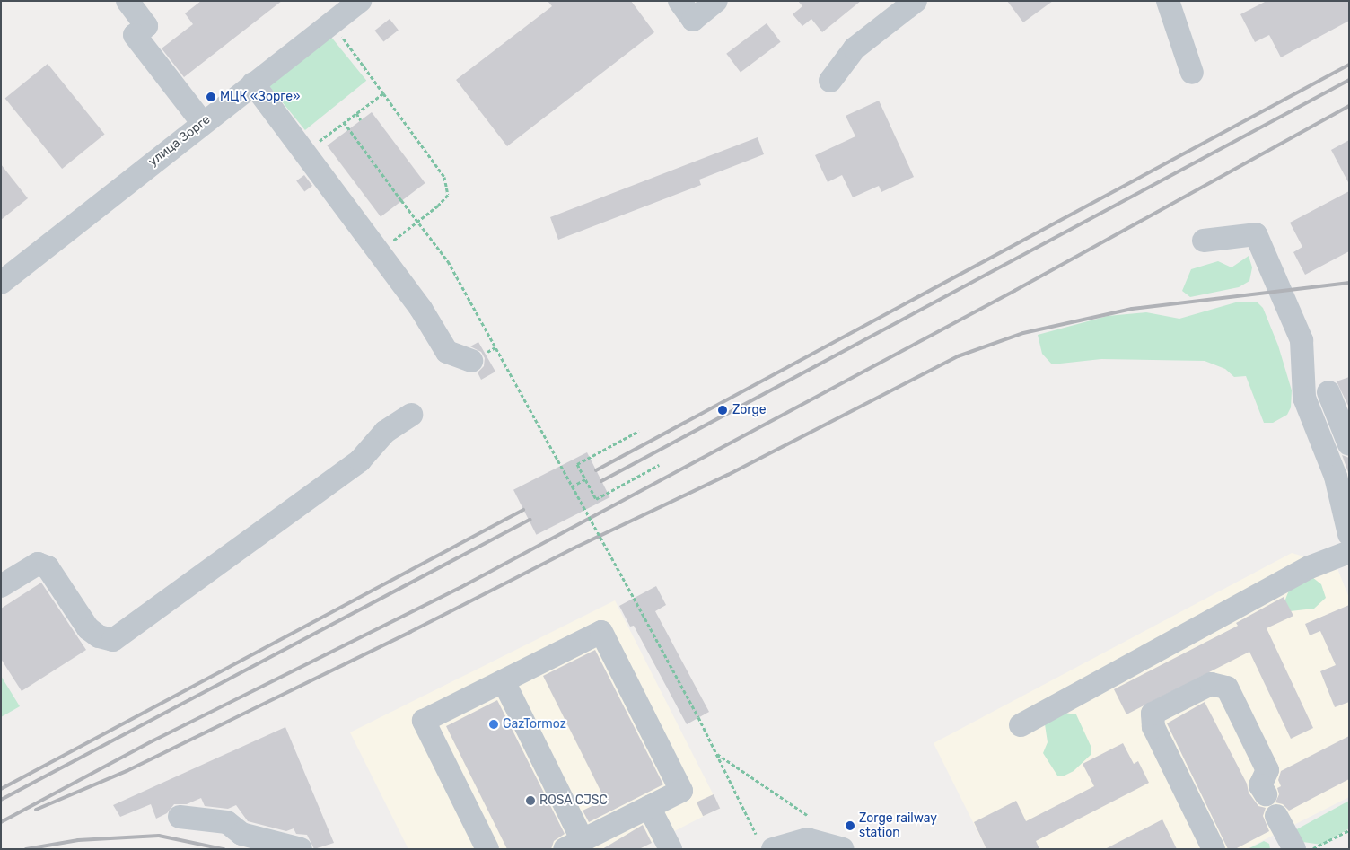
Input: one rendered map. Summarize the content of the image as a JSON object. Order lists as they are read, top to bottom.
{
  "streets": {
    "street": ["улица Зорге"]
  },
  "places": [
    "МЦК «Зорге»",
    "Zorge",
    "GazTormoz",
    "ROSA CJSC",
    "Zorge railway station"
  ]
}
